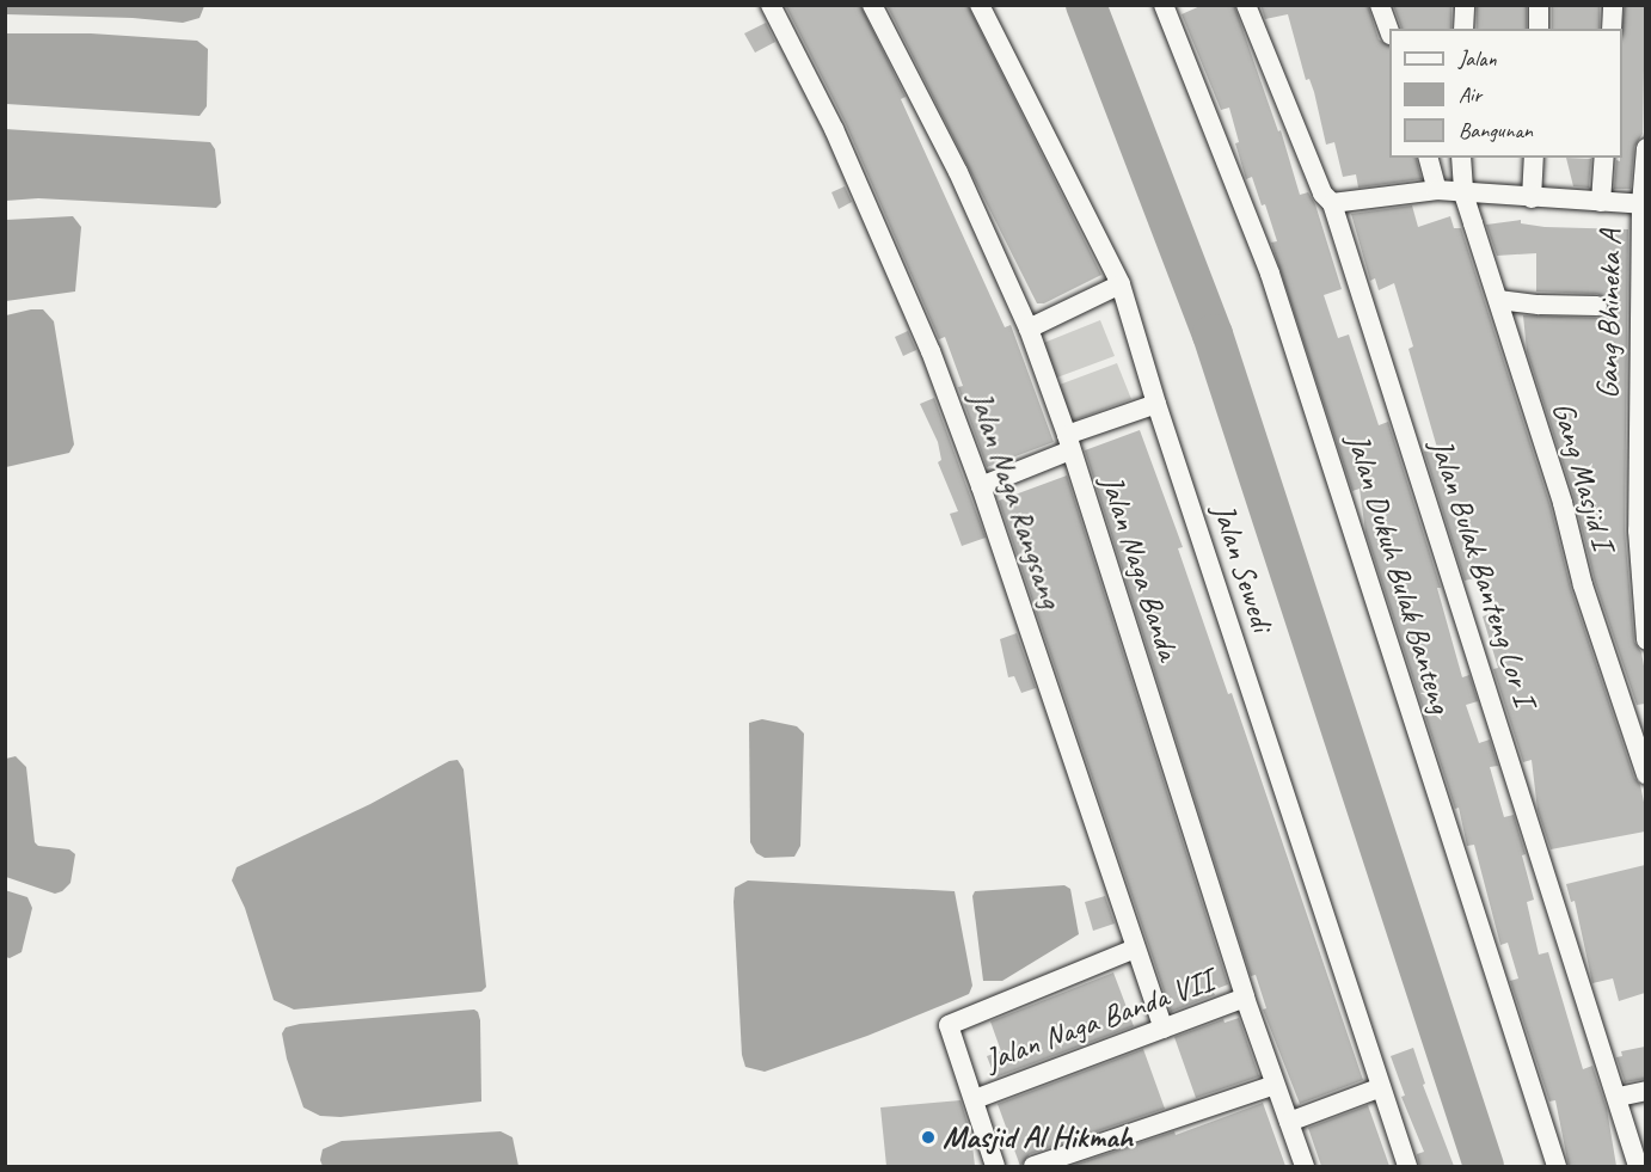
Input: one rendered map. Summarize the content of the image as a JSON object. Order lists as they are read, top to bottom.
{
  "streets": {
    "street": [
      "Gang Bhineka A",
      "Gang Masjid I",
      "Jalan Naga Rangsang",
      "Jalan Naga Banda",
      "Jalan Sewedi",
      "Jalan Bulak Banteng Lor I",
      "Jalan Dukuh Bulak Banteng",
      "Jalan Naga Banda VII"
    ]
  },
  "crossings": [
    ["Jalan Naga Rangsang", "Jalan Naga Banda VII"],
    ["Jalan Naga Banda", "Jalan Naga Banda VII"]
  ],
  "places": ["Masjid Al Hikmah"],
  "legend": ["Jalan", "Air", "Bangunan"]
}
